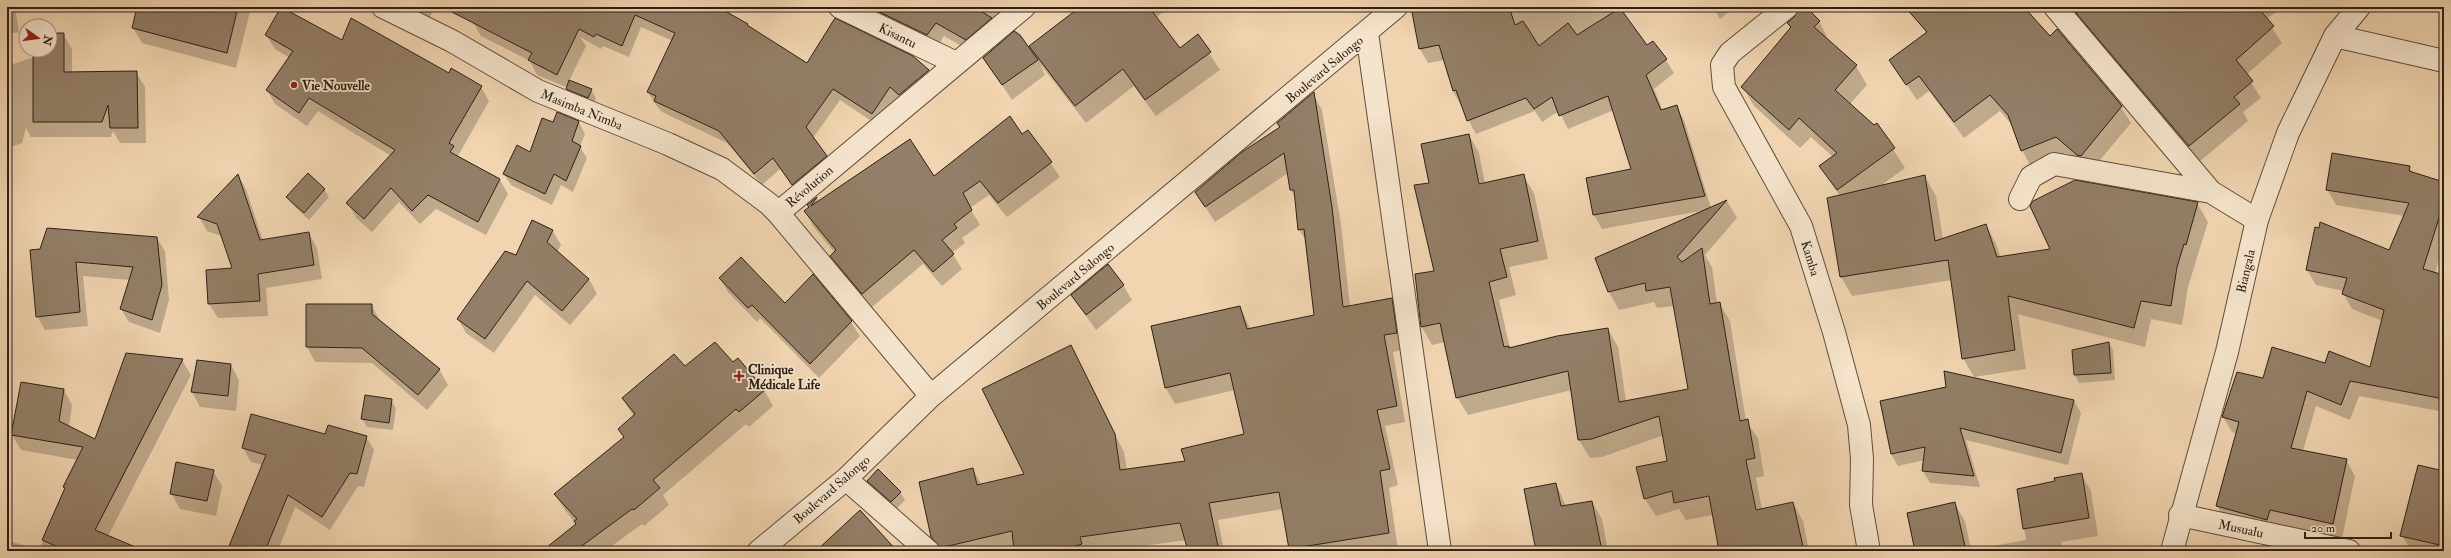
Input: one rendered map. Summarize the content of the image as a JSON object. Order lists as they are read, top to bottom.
{
  "streets": {
    "street": [
      "Kisantu",
      "Boulevard Salongo",
      "Masimba Nimba",
      "Révolution",
      "Kamba",
      "Biangala",
      "Musualu"
    ]
  },
  "crossings": [
    ["Kisantu", "Révolution"],
    ["Boulevard Salongo", "Révolution"],
    ["Masimba Nimba", "Révolution"],
    ["Biangala", "Musualu"]
  ],
  "places": {
    "other": ["Vie Nouvelle"],
    "health": ["Clinique Médicale Life"]
  },
  "scale_bar": "20 m",
  "north": "right"
}
